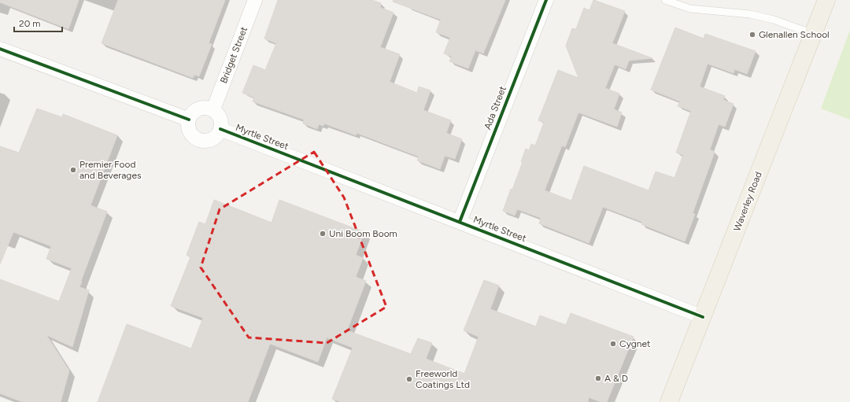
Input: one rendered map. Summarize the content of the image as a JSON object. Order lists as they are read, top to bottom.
{
  "streets": {
    "main road": ["Waverley Road"],
    "street": ["Bridget Street", "Ada Street", "Myrtle Street"]
  },
  "crossings": [
    ["Bridget Street", "Myrtle Street"],
    ["Ada Street", "Myrtle Street"],
    ["Myrtle Street", "Waverley Road"]
  ],
  "places": [
    "Glenallen School",
    "Premier Food and Beverages",
    "Uni Boom Boom",
    "Cygnet",
    "A & D",
    "Freeworld Coatings Ltd"
  ],
  "scale_bar": "20 m"
}
